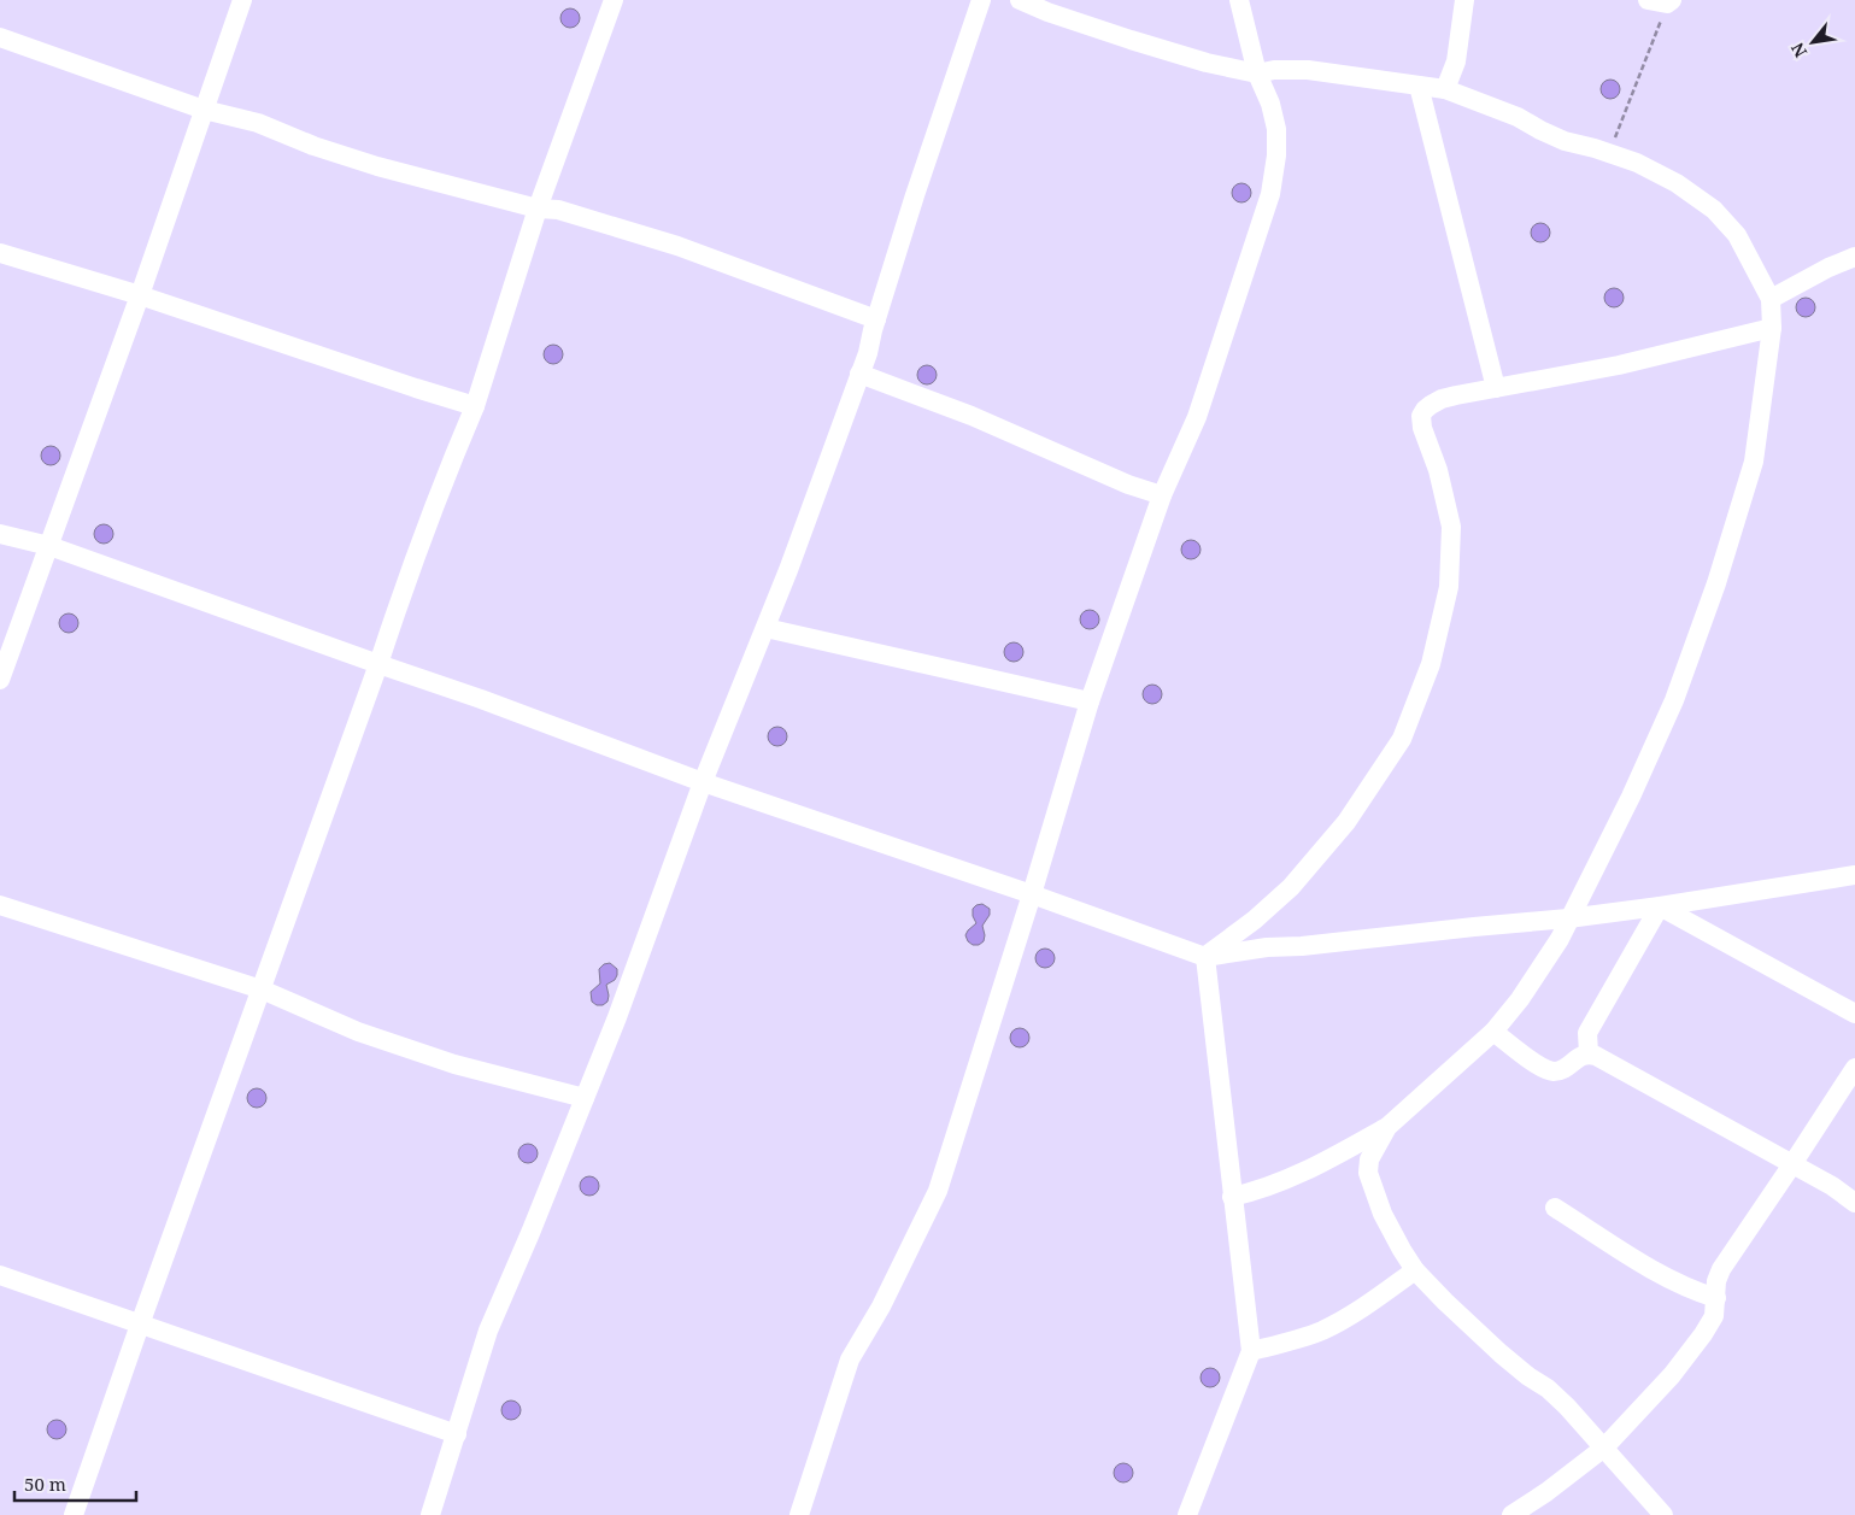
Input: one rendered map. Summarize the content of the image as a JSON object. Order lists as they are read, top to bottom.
{
  "scale_bar": "50 m",
  "north": "bottom left"
}
